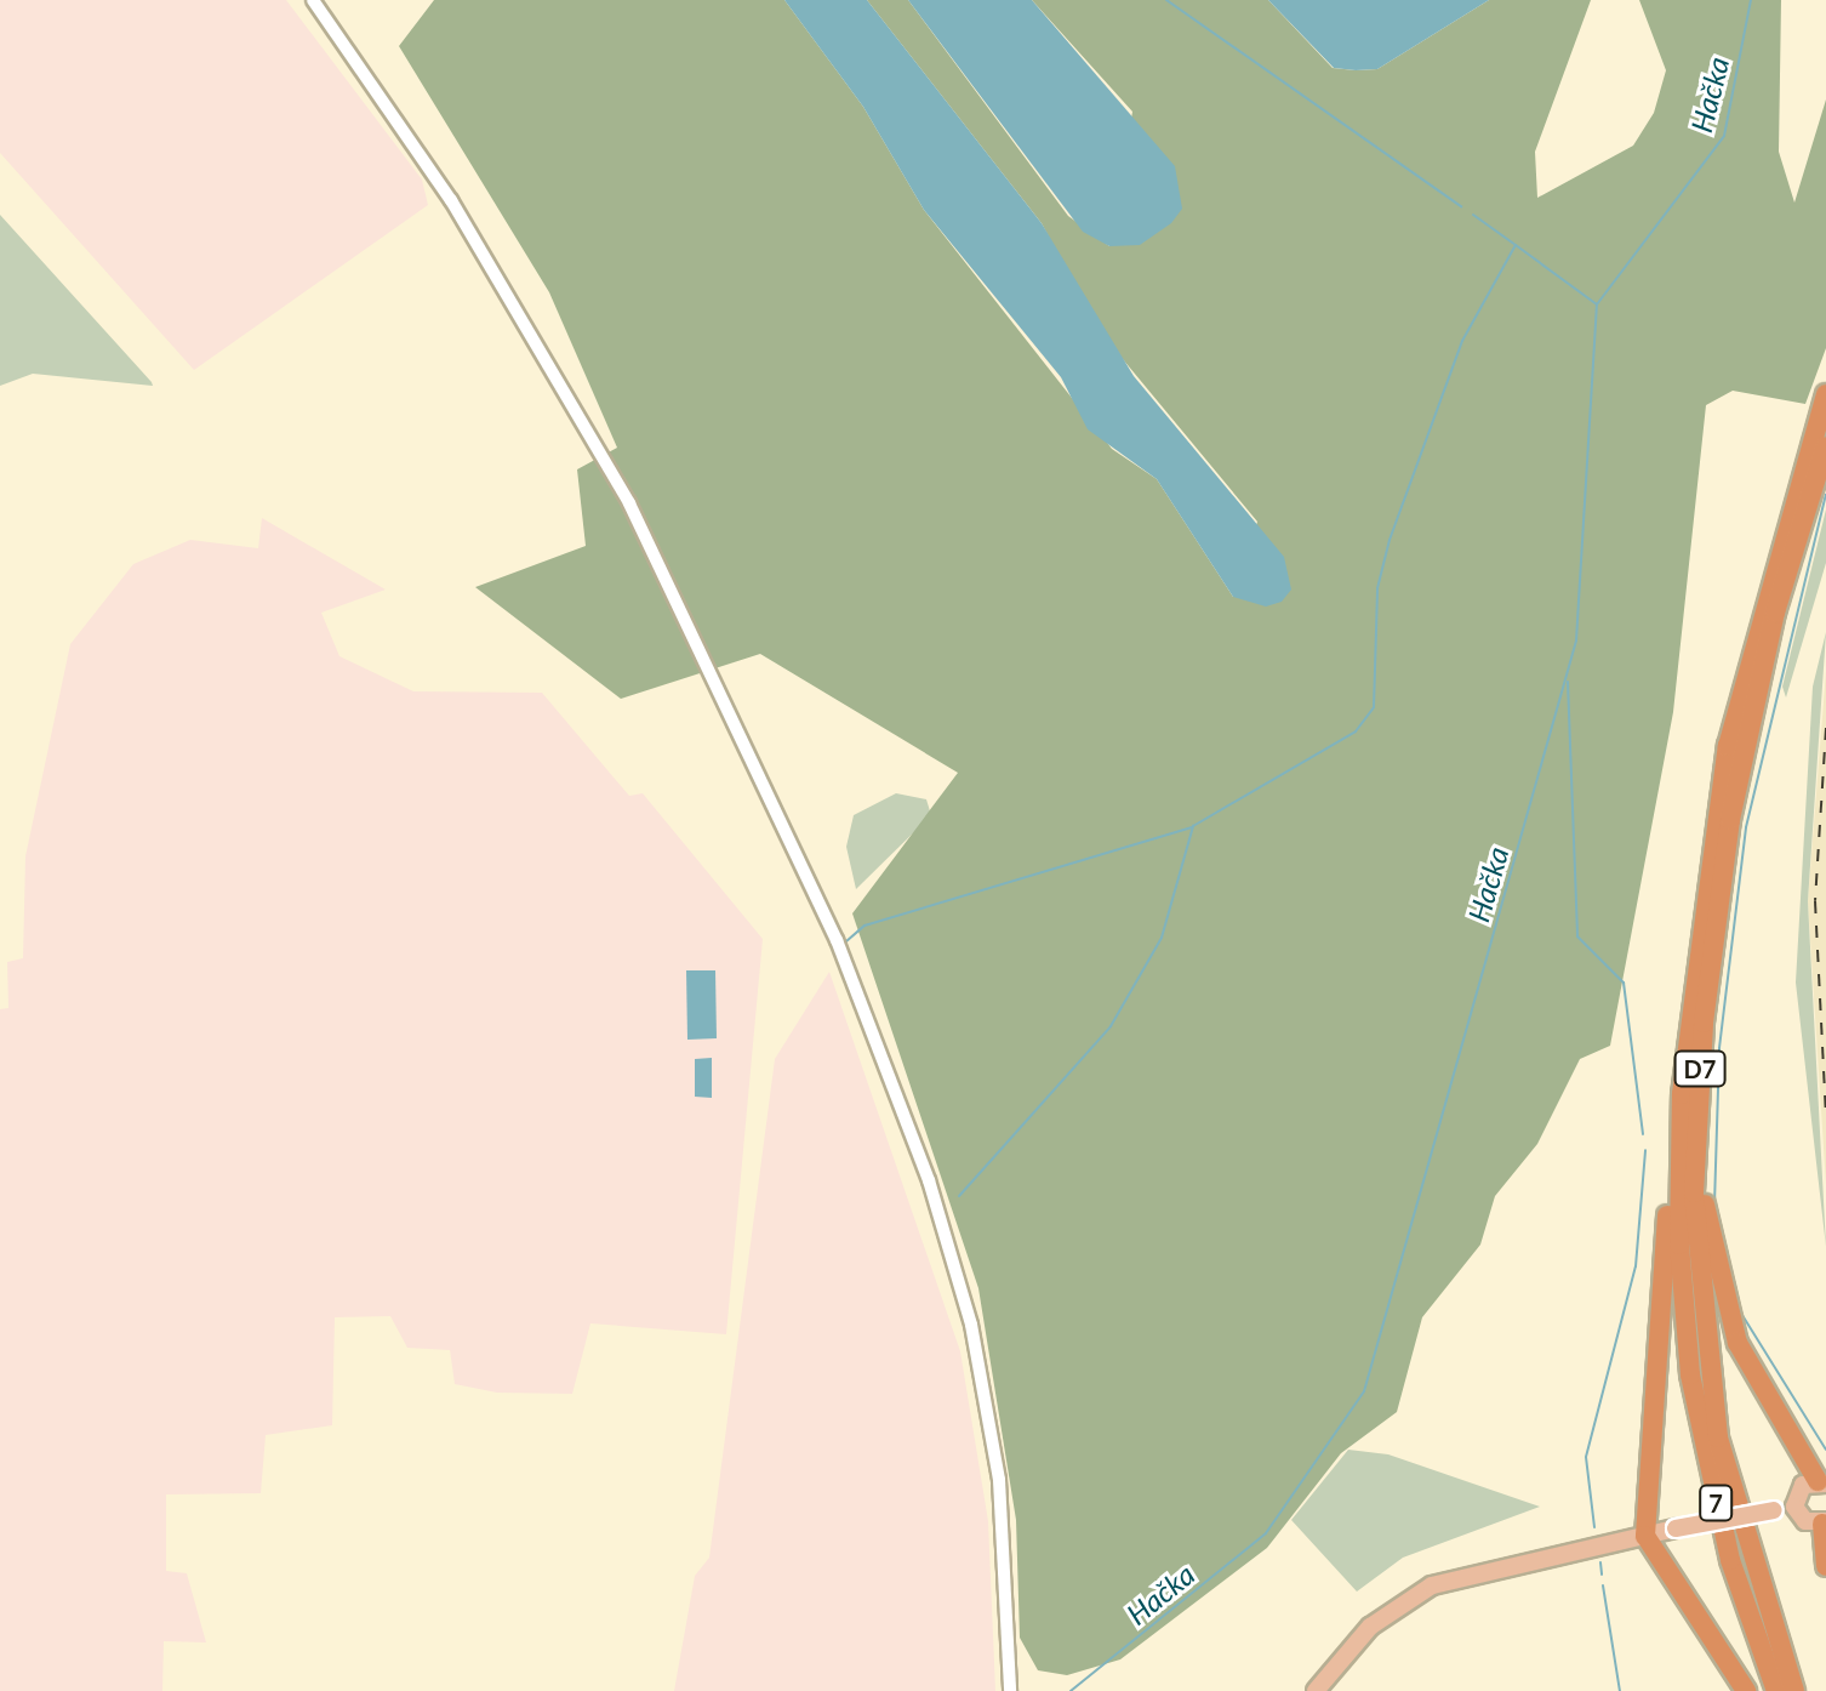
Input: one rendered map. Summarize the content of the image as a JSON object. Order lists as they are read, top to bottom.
{
  "streets": {
    "highway": ["D7", "7"]
  },
  "crossings": [
    ["D7", "7"]
  ],
  "water": ["Hačka"]
}
